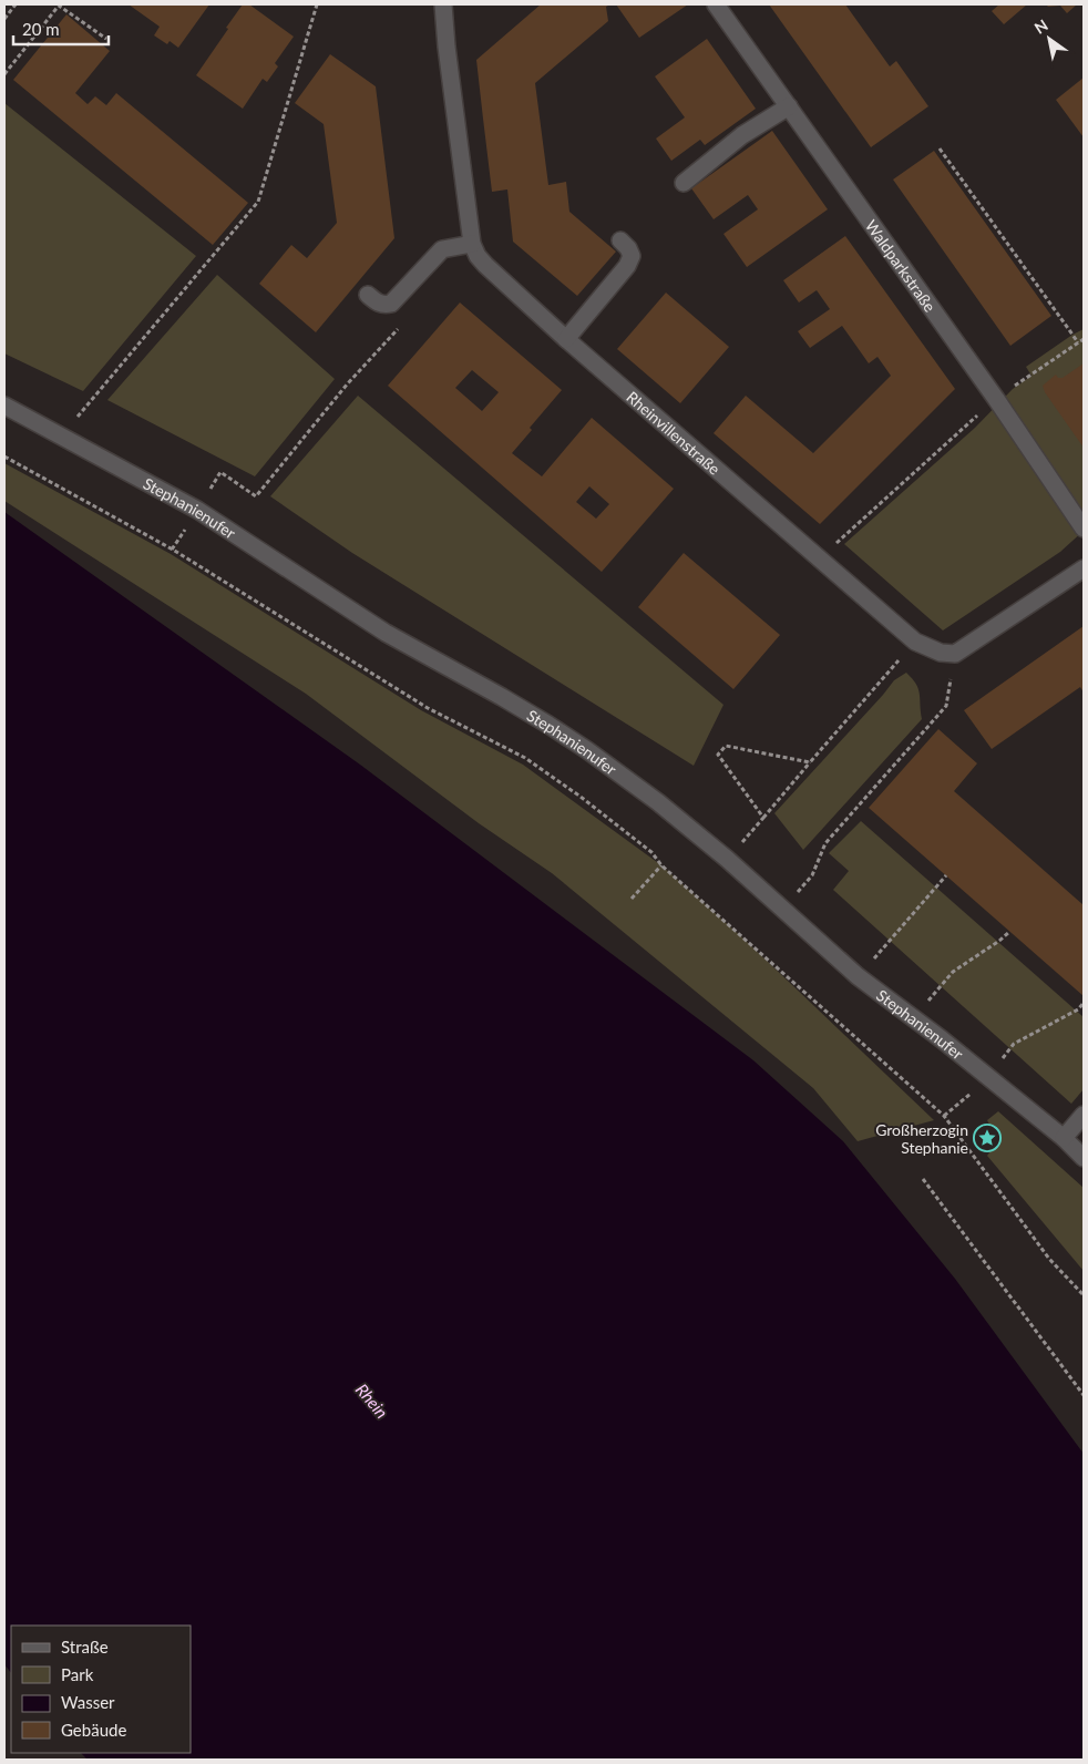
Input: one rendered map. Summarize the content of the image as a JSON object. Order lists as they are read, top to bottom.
{
  "streets": {
    "street": ["Waldparkstraße", "Rheinvillenstraße", "Stephanienufer"]
  },
  "water": ["Rhein"],
  "places": {
    "place": ["Großherzogin Stephanie"]
  },
  "legend": [
    "Straße",
    "Park",
    "Wasser",
    "Gebäude"
  ],
  "scale_bar": "20 m",
  "north": "top left"
}
